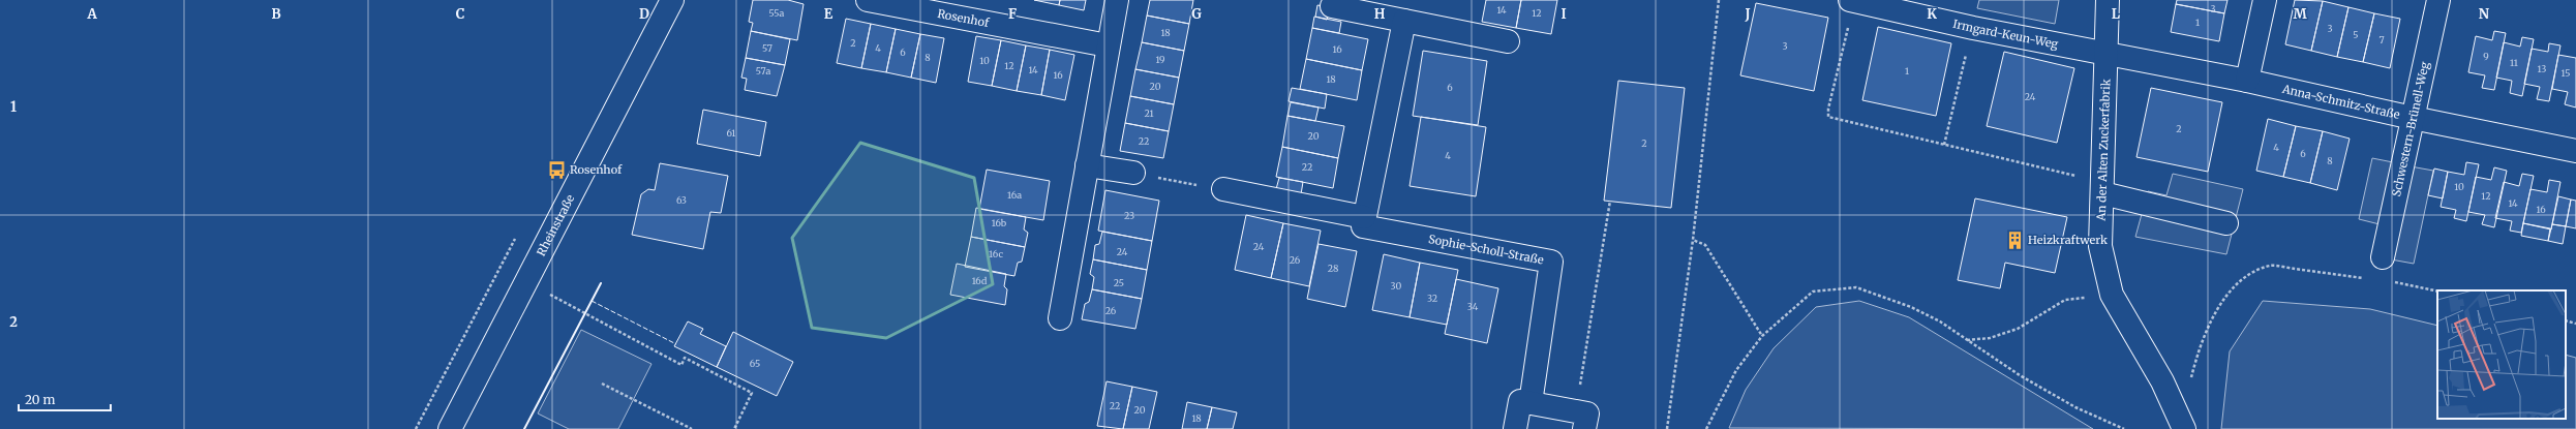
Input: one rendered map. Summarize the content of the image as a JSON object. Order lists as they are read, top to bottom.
{
  "streets": {
    "street": [
      "Rosenhof",
      "Irmgard-Keun-Weg",
      "Anna-Schmitz-Straße",
      "Schwestern-Brünell-Weg",
      "An der Alten Zuckerfabrik",
      "Rheinstraße",
      "Sophie-Scholl-Straße"
    ]
  },
  "crossings": [
    ["Irmgard-Keun-Weg", "Anna-Schmitz-Straße"],
    ["Irmgard-Keun-Weg", "An der Alten Zuckerfabrik"],
    ["Anna-Schmitz-Straße", "Schwestern-Brünell-Weg"],
    ["Anna-Schmitz-Straße", "An der Alten Zuckerfabrik"]
  ],
  "places": {
    "bus stop": ["Rosenhof"],
    "building": ["Heizkraftwerk"]
  },
  "house_numbers": [
    "3",
    "14",
    "55a",
    "12",
    "1",
    "3",
    "18",
    "5",
    "7",
    "2",
    "3",
    "57",
    "4",
    "16",
    "6",
    "9",
    "8",
    "19",
    "10",
    "11",
    "12",
    "13",
    "14",
    "57a",
    "1",
    "15",
    "16",
    "18",
    "20",
    "6",
    "24",
    "21",
    "2",
    "61",
    "20",
    "22",
    "2",
    "4",
    "6",
    "4",
    "8",
    "22",
    "10",
    "16a",
    "12",
    "63",
    "14",
    "16",
    "23",
    "16b",
    "24",
    "24",
    "16c",
    "26",
    "28",
    "16d",
    "25",
    "30",
    "32",
    "34",
    "26",
    "65",
    "22",
    "20",
    "18"
  ],
  "scale_bar": "20 m",
  "grid": {
    "columns": [
      "A",
      "B",
      "C",
      "D",
      "E",
      "F",
      "G",
      "H",
      "I",
      "J",
      "K",
      "L",
      "M",
      "N"
    ],
    "rows": ["1", "2"]
  }
}
